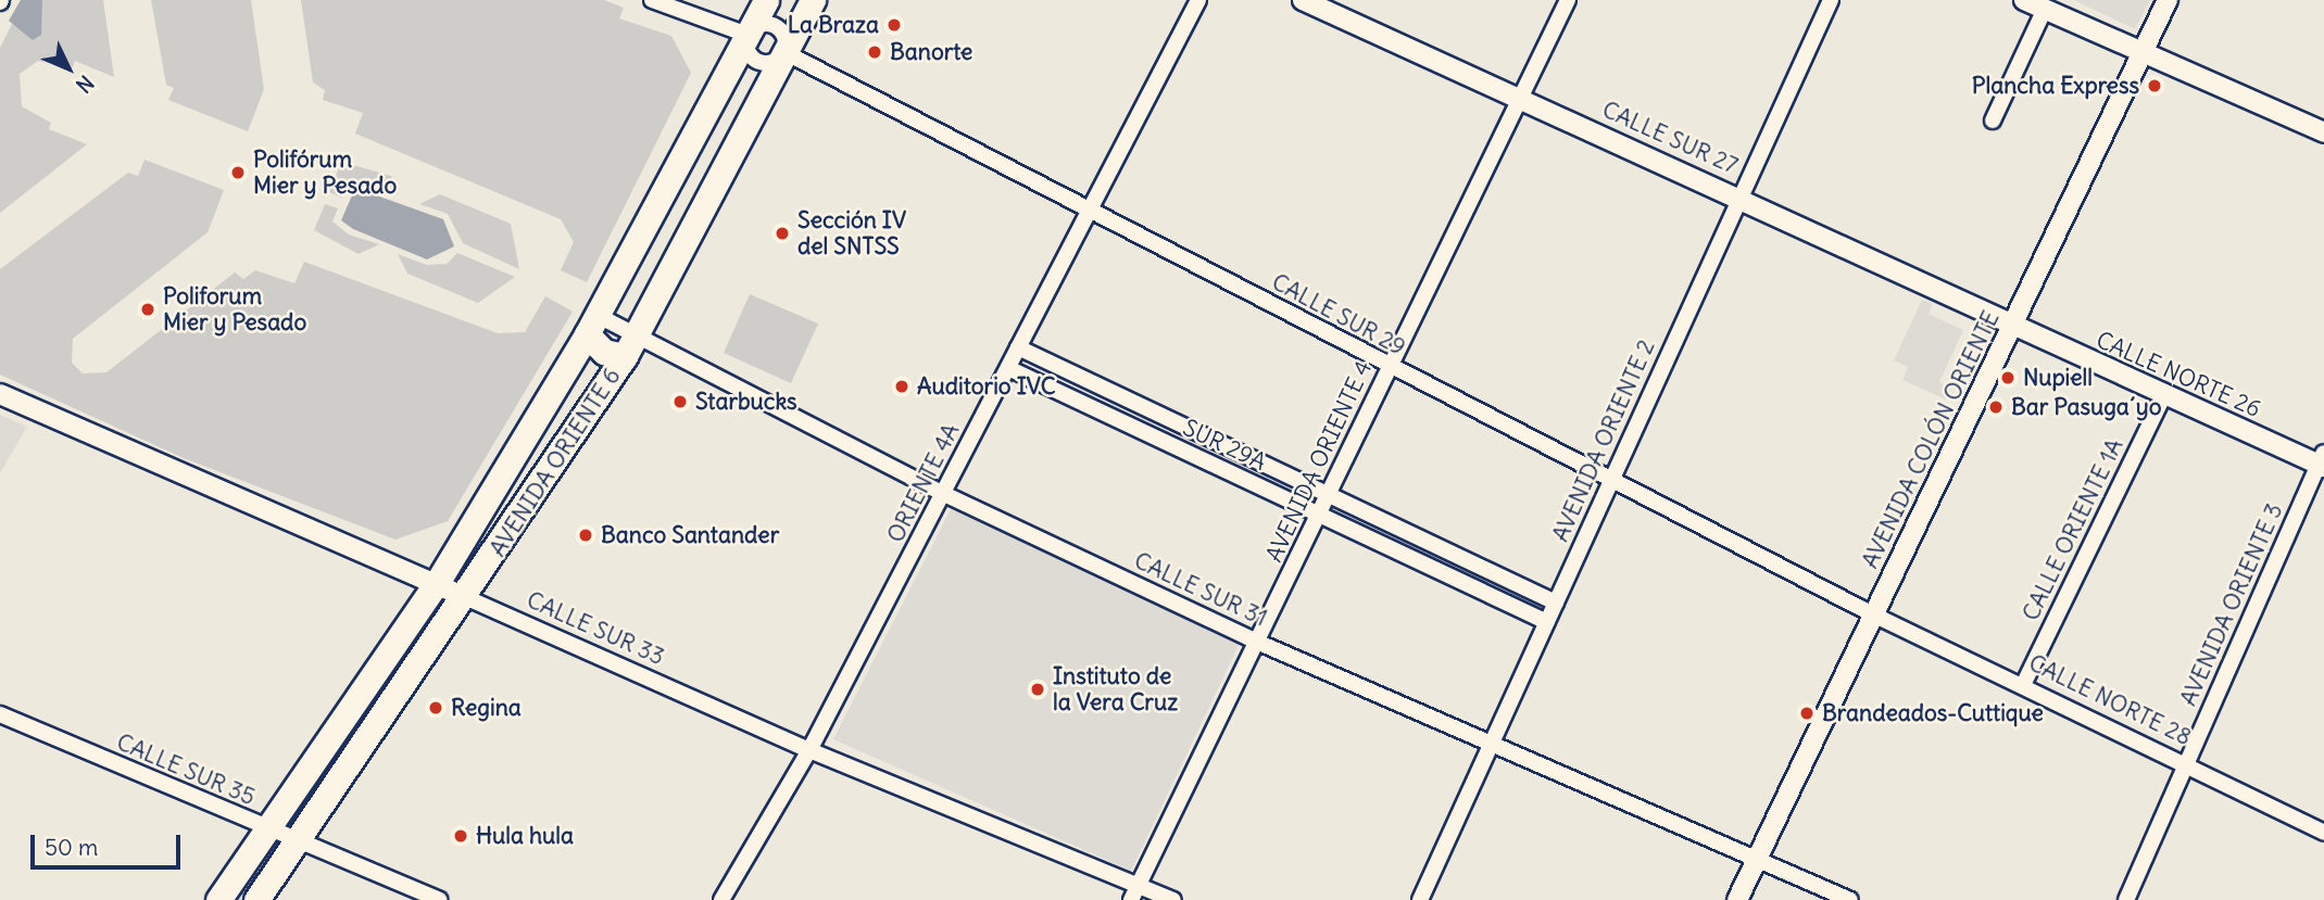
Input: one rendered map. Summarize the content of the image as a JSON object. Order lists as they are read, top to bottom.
{
  "streets": {
    "main road": ["AVENIDA ORIENTE 6"],
    "street": [
      "CALLE SUR 27",
      "CALLE SUR 29",
      "CALLE NORTE 26",
      "AVENIDA COLÓN ORIENTE",
      "AVENIDA ORIENTE 2",
      "SUR 29A",
      "AVENIDA ORIENTE 4",
      "ORIENTE 4A",
      "CALLE ORIENTE 1A",
      "CALLE SUR 31",
      "AVENIDA ORIENTE 3",
      "CALLE SUR 33",
      "CALLE NORTE 28",
      "CALLE SUR 35"
    ]
  },
  "crossings": [
    ["CALLE SUR 27", "CALLE NORTE 26"],
    ["CALLE SUR 27", "AVENIDA COLÓN ORIENTE"],
    ["CALLE SUR 27", "AVENIDA ORIENTE 2"],
    ["CALLE SUR 27", "AVENIDA ORIENTE 4"],
    ["CALLE SUR 29", "AVENIDA COLÓN ORIENTE"],
    ["CALLE SUR 29", "AVENIDA ORIENTE 2"],
    ["CALLE SUR 29", "AVENIDA ORIENTE 4"],
    ["CALLE SUR 29", "AVENIDA ORIENTE 6"],
    ["CALLE SUR 29", "ORIENTE 4A"],
    ["CALLE SUR 29", "CALLE NORTE 28"],
    ["CALLE NORTE 26", "AVENIDA COLÓN ORIENTE"],
    ["CALLE NORTE 26", "CALLE ORIENTE 1A"],
    ["CALLE NORTE 26", "AVENIDA ORIENTE 3"],
    ["AVENIDA COLÓN ORIENTE", "CALLE SUR 31"],
    ["AVENIDA COLÓN ORIENTE", "CALLE NORTE 28"],
    ["AVENIDA ORIENTE 2", "SUR 29A"],
    ["AVENIDA ORIENTE 2", "CALLE SUR 31"],
    ["SUR 29A", "AVENIDA ORIENTE 4"],
    ["SUR 29A", "ORIENTE 4A"],
    ["AVENIDA ORIENTE 4", "CALLE SUR 31"],
    ["AVENIDA ORIENTE 4", "CALLE SUR 33"],
    ["AVENIDA ORIENTE 6", "CALLE SUR 31"],
    ["AVENIDA ORIENTE 6", "CALLE SUR 33"],
    ["AVENIDA ORIENTE 6", "CALLE SUR 35"],
    ["ORIENTE 4A", "CALLE SUR 31"],
    ["ORIENTE 4A", "CALLE SUR 33"],
    ["CALLE ORIENTE 1A", "CALLE NORTE 28"],
    ["AVENIDA ORIENTE 3", "CALLE NORTE 28"]
  ],
  "places": [
    "La Braza",
    "Banorte",
    "Plancha Express",
    "Polifórum Mier y Pesado",
    "Sección IV del SNTSS",
    "Poliforum Mier y Pesado",
    "Nupiell",
    "Auditorio IVC",
    "Starbucks",
    "Bar Pasuga´yo",
    "Banco Santander",
    "Instituto de la Vera Cruz",
    "Regina",
    "Brandeados-Cuttique",
    "Hula hula"
  ],
  "scale_bar": "50 m",
  "north": "bottom right"
}
